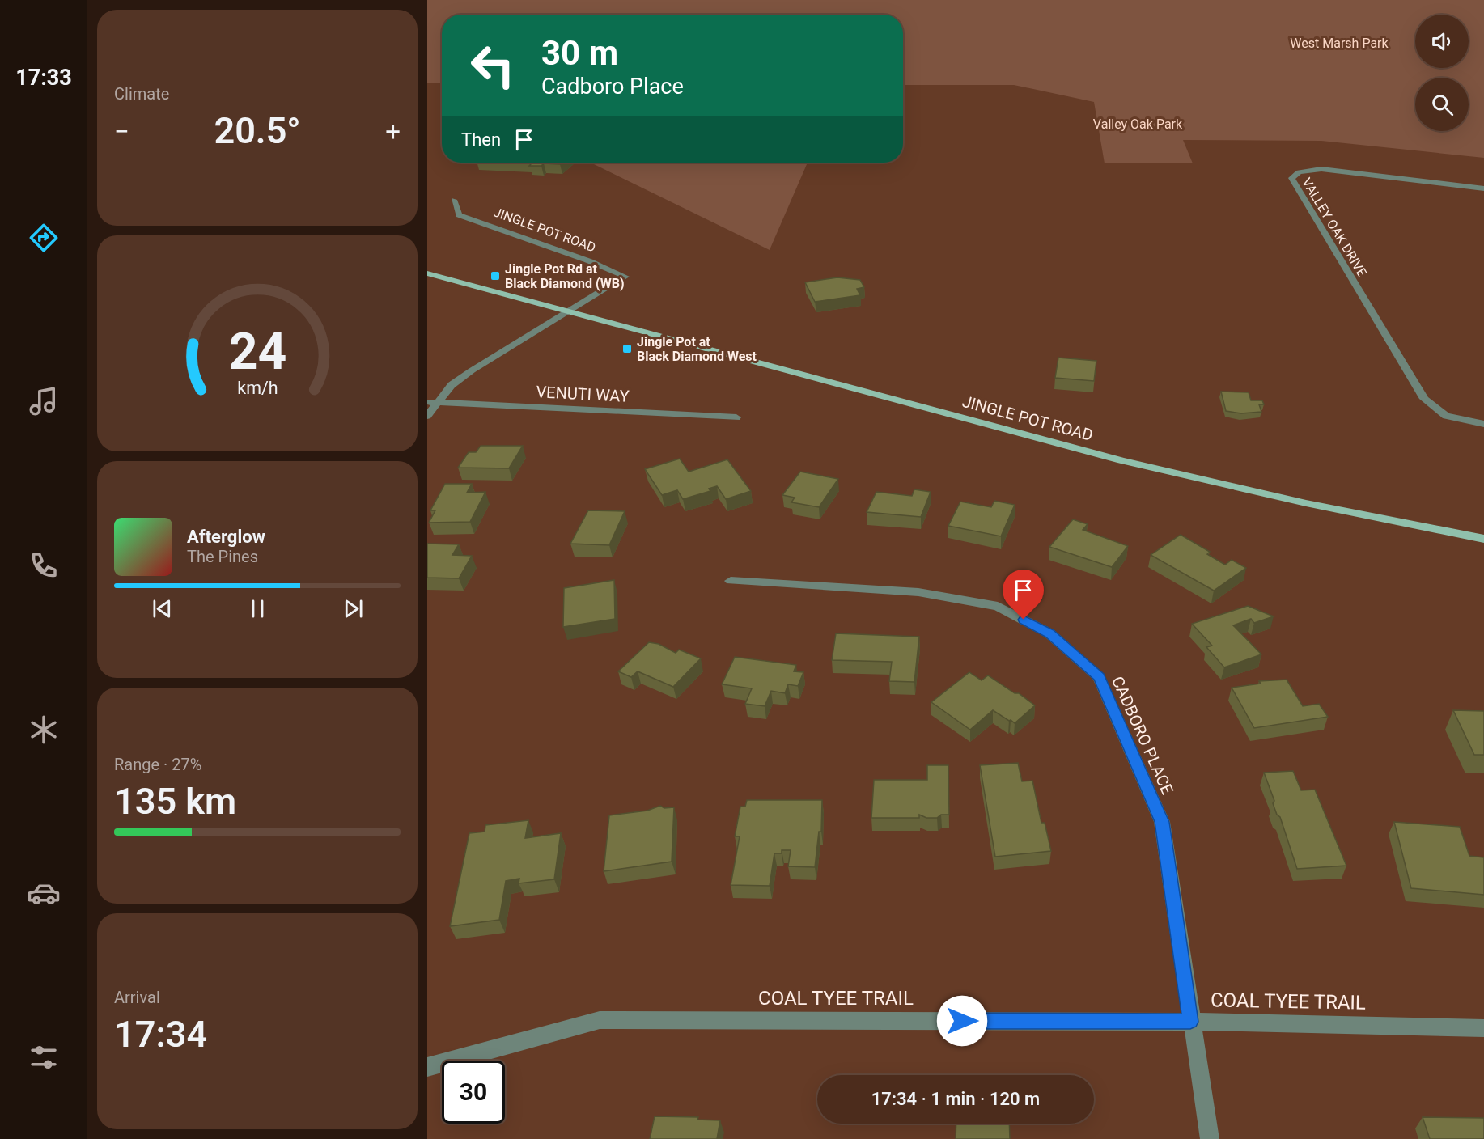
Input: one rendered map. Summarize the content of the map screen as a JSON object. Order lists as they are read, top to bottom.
{
  "streets": {
    "main road": ["JINGLE POT ROAD"],
    "street": [
      "VALLEY OAK DRIVE",
      "VENUTI WAY",
      "CADBORO PLACE",
      "COAL TYEE TRAIL"
    ]
  },
  "crossings": [
    ["CADBORO PLACE", "COAL TYEE TRAIL"]
  ],
  "parks": ["West Marsh Park", "Valley Oak Park"],
  "places": {
    "transit": ["Jingle Pot Rd at Black Diamond (WB)", "Jingle Pot at Black Diamond West"]
  },
  "page": {
    "tabs": "17:33",
    "tile": [
      "Climate",
      ["Range · 27%", "135 km"],
      ["Arrival", "17:34"]
    ],
    "turn": ["30 m", "Cadboro Place"],
    "heat": ["−", "20.5°", "+"],
    "then": "Then",
    "song": ["Afterglow", "The Pines"],
    "limit": "30",
    "trip": "17:34 · 1 min · 120 m",
    "gauge": ["24", "km/h"]
  }
}
